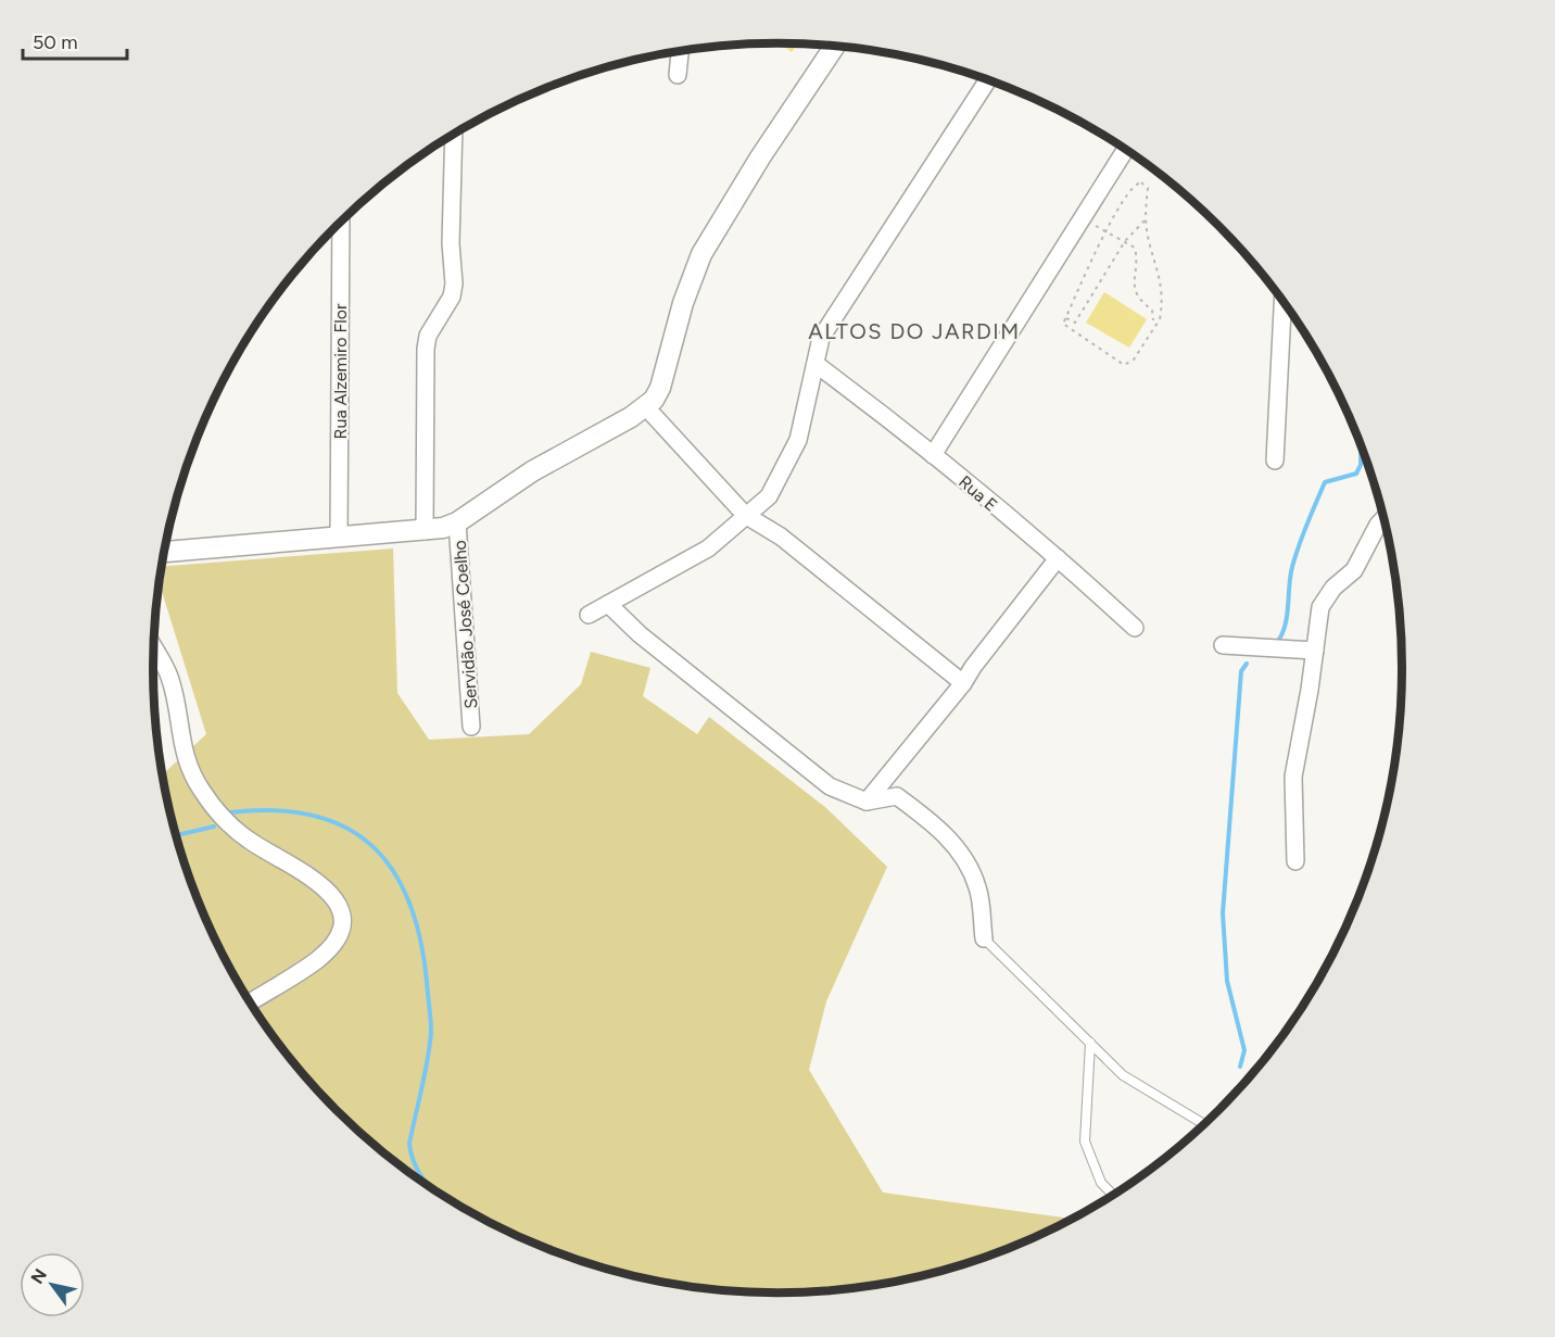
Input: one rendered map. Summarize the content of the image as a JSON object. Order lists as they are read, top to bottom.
{
  "streets": {
    "street": ["Rua Alzemiro Flor", "Rua E", "Servidão José Coelho"]
  },
  "districts": ["ALTOS DO JARDIM"],
  "scale_bar": "50 m",
  "north": "top left"
}
